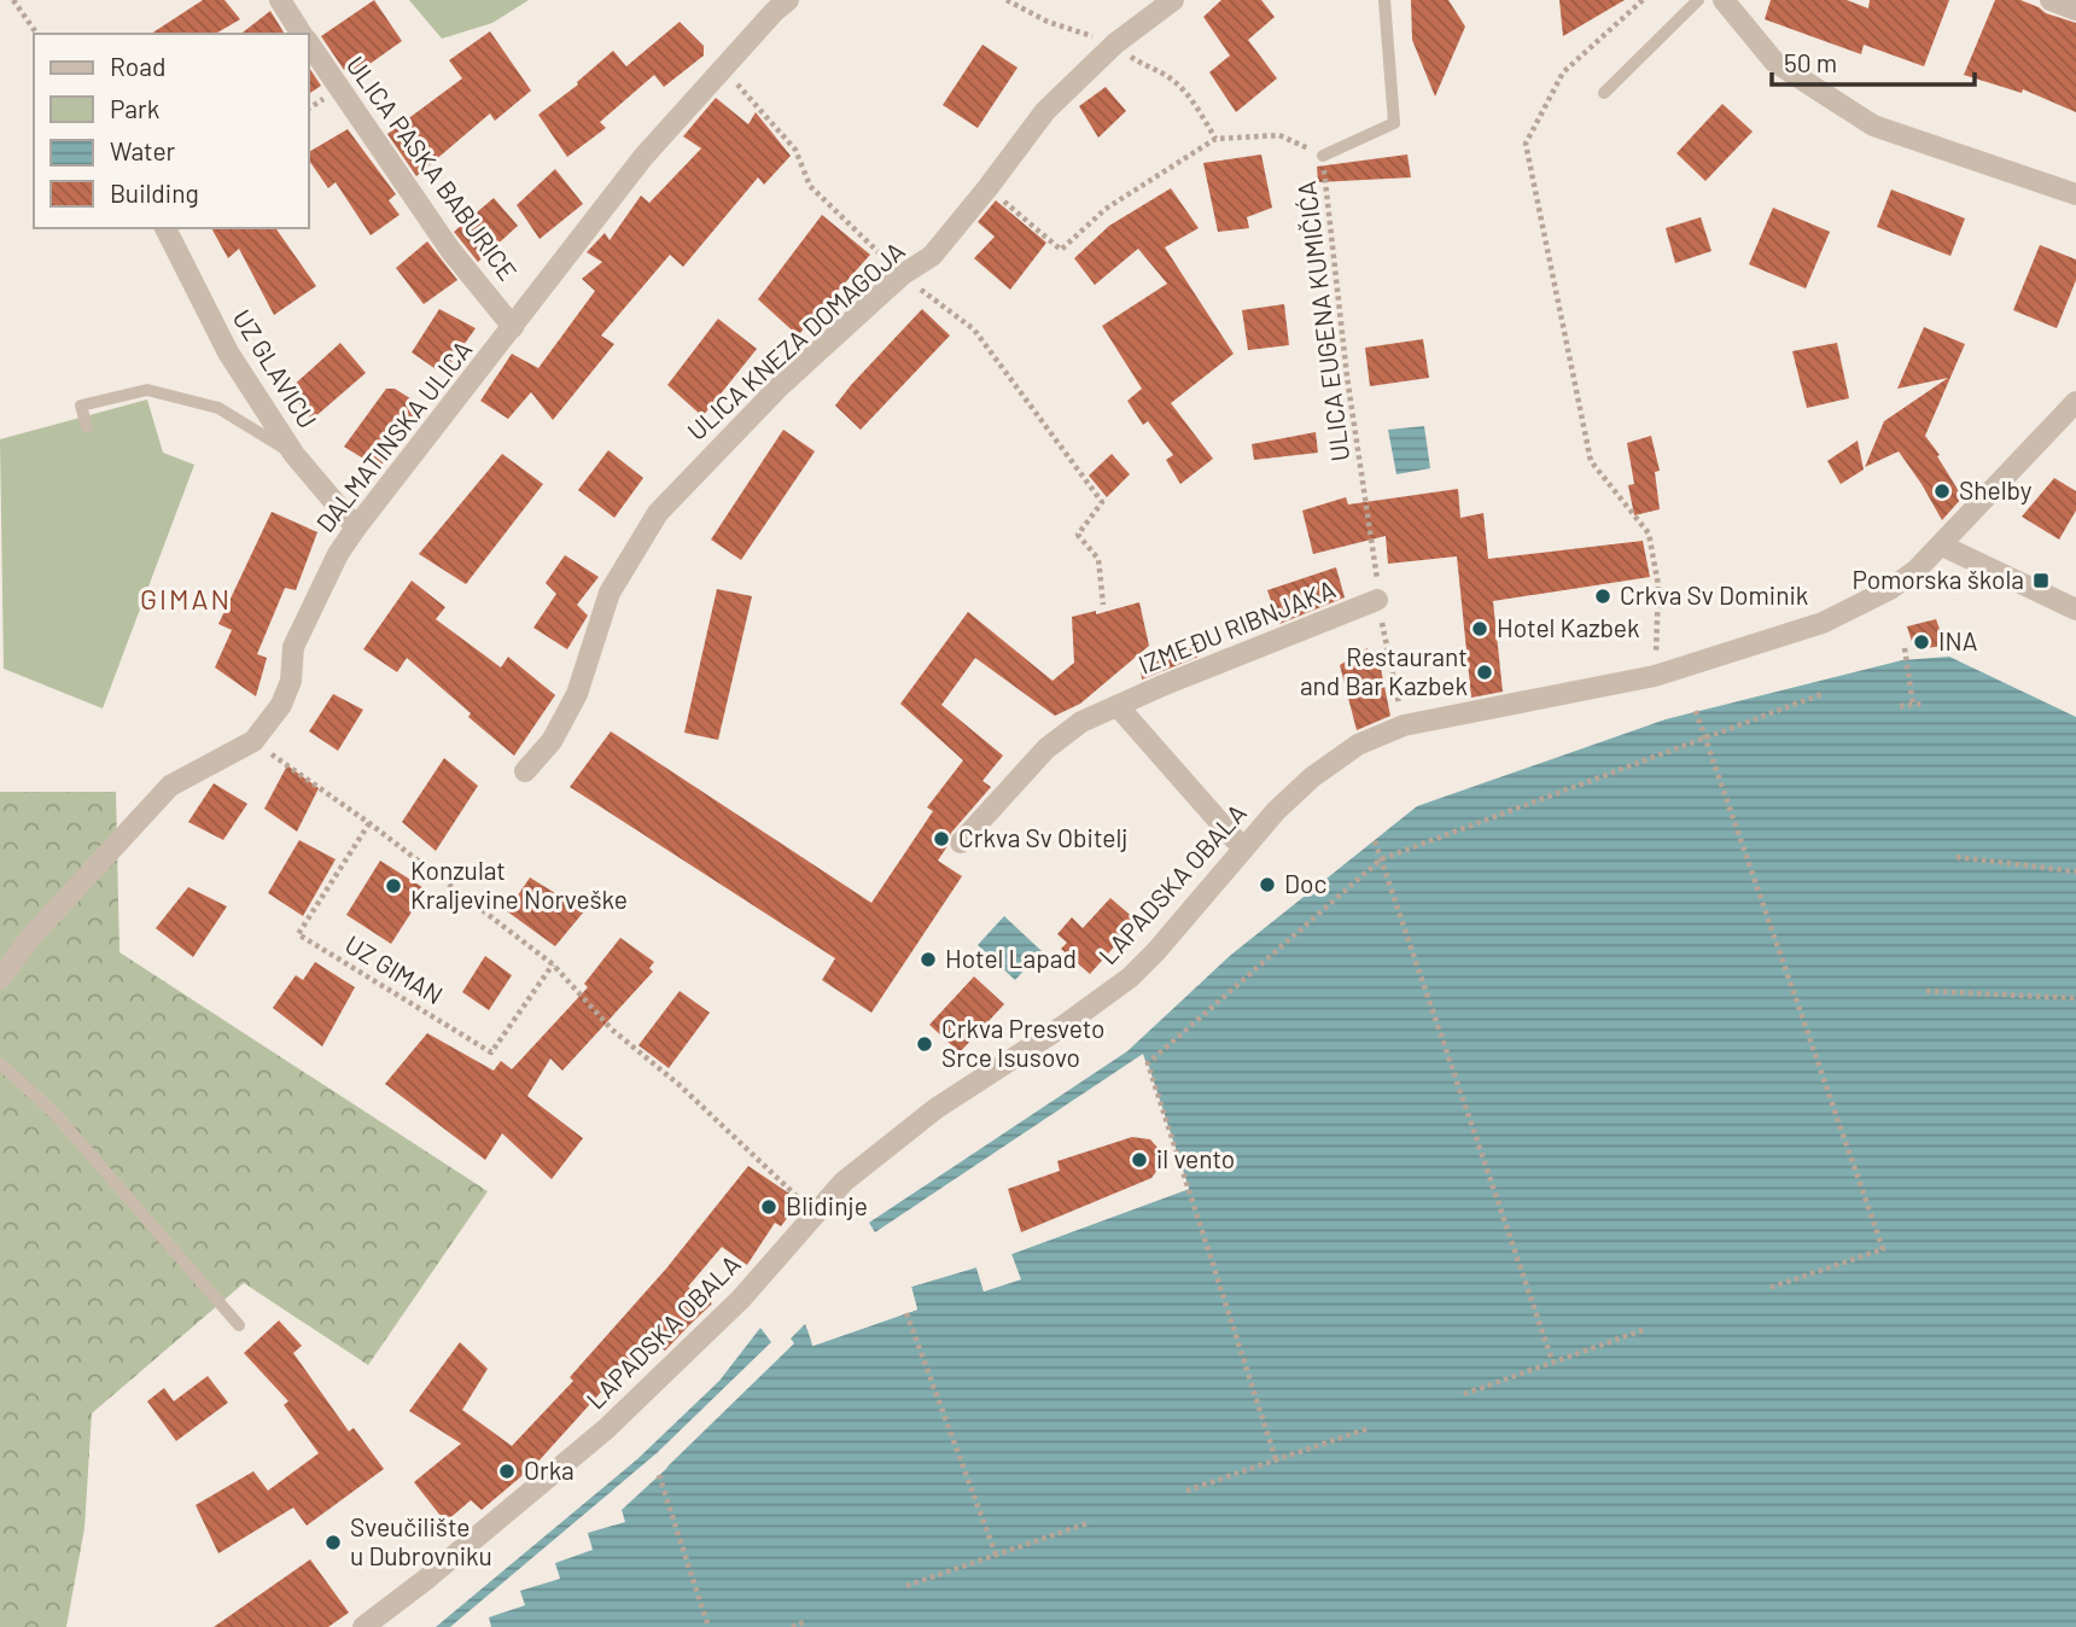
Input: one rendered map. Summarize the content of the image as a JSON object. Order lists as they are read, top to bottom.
{
  "streets": {
    "street": [
      "ULICA PASKA BABURICE",
      "ULICA KNEZA DOMAGOJA",
      "UZ GLAVICU",
      "DALMATINSKA ULICA",
      "IZMEĐU RIBNJAKA",
      "LAPADSKA OBALA"
    ],
    "path": ["ULICA EUGENA KUMIČIĆA", "UZ GIMAN"]
  },
  "crossings": [
    ["ULICA PASKA BABURICE", "DALMATINSKA ULICA"],
    ["ULICA EUGENA KUMIČIĆA", "ULICA KNEZA DOMAGOJA"],
    ["ULICA EUGENA KUMIČIĆA", "IZMEĐU RIBNJAKA"],
    ["ULICA EUGENA KUMIČIĆA", "LAPADSKA OBALA"],
    ["UZ GLAVICU", "DALMATINSKA ULICA"],
    ["IZMEĐU RIBNJAKA", "LAPADSKA OBALA"]
  ],
  "districts": ["GIMAN"],
  "places": {
    "other": [
      "Shelby",
      "Crkva Sv Dominik",
      "Hotel Kazbek",
      "INA",
      "Restaurant and Bar Kazbek",
      "Crkva Sv Obitelj",
      "Doc",
      "Konzulat Kraljevine Norveške",
      "Hotel Lapad",
      "Crkva Presveto Srce Isusovo",
      "il vento",
      "Blidinje",
      "Orka",
      "Sveučilište u Dubrovniku"
    ],
    "transit": ["Pomorska škola"]
  },
  "legend": [
    "Road",
    "Park",
    "Water",
    "Building"
  ],
  "scale_bar": "50 m"
}
